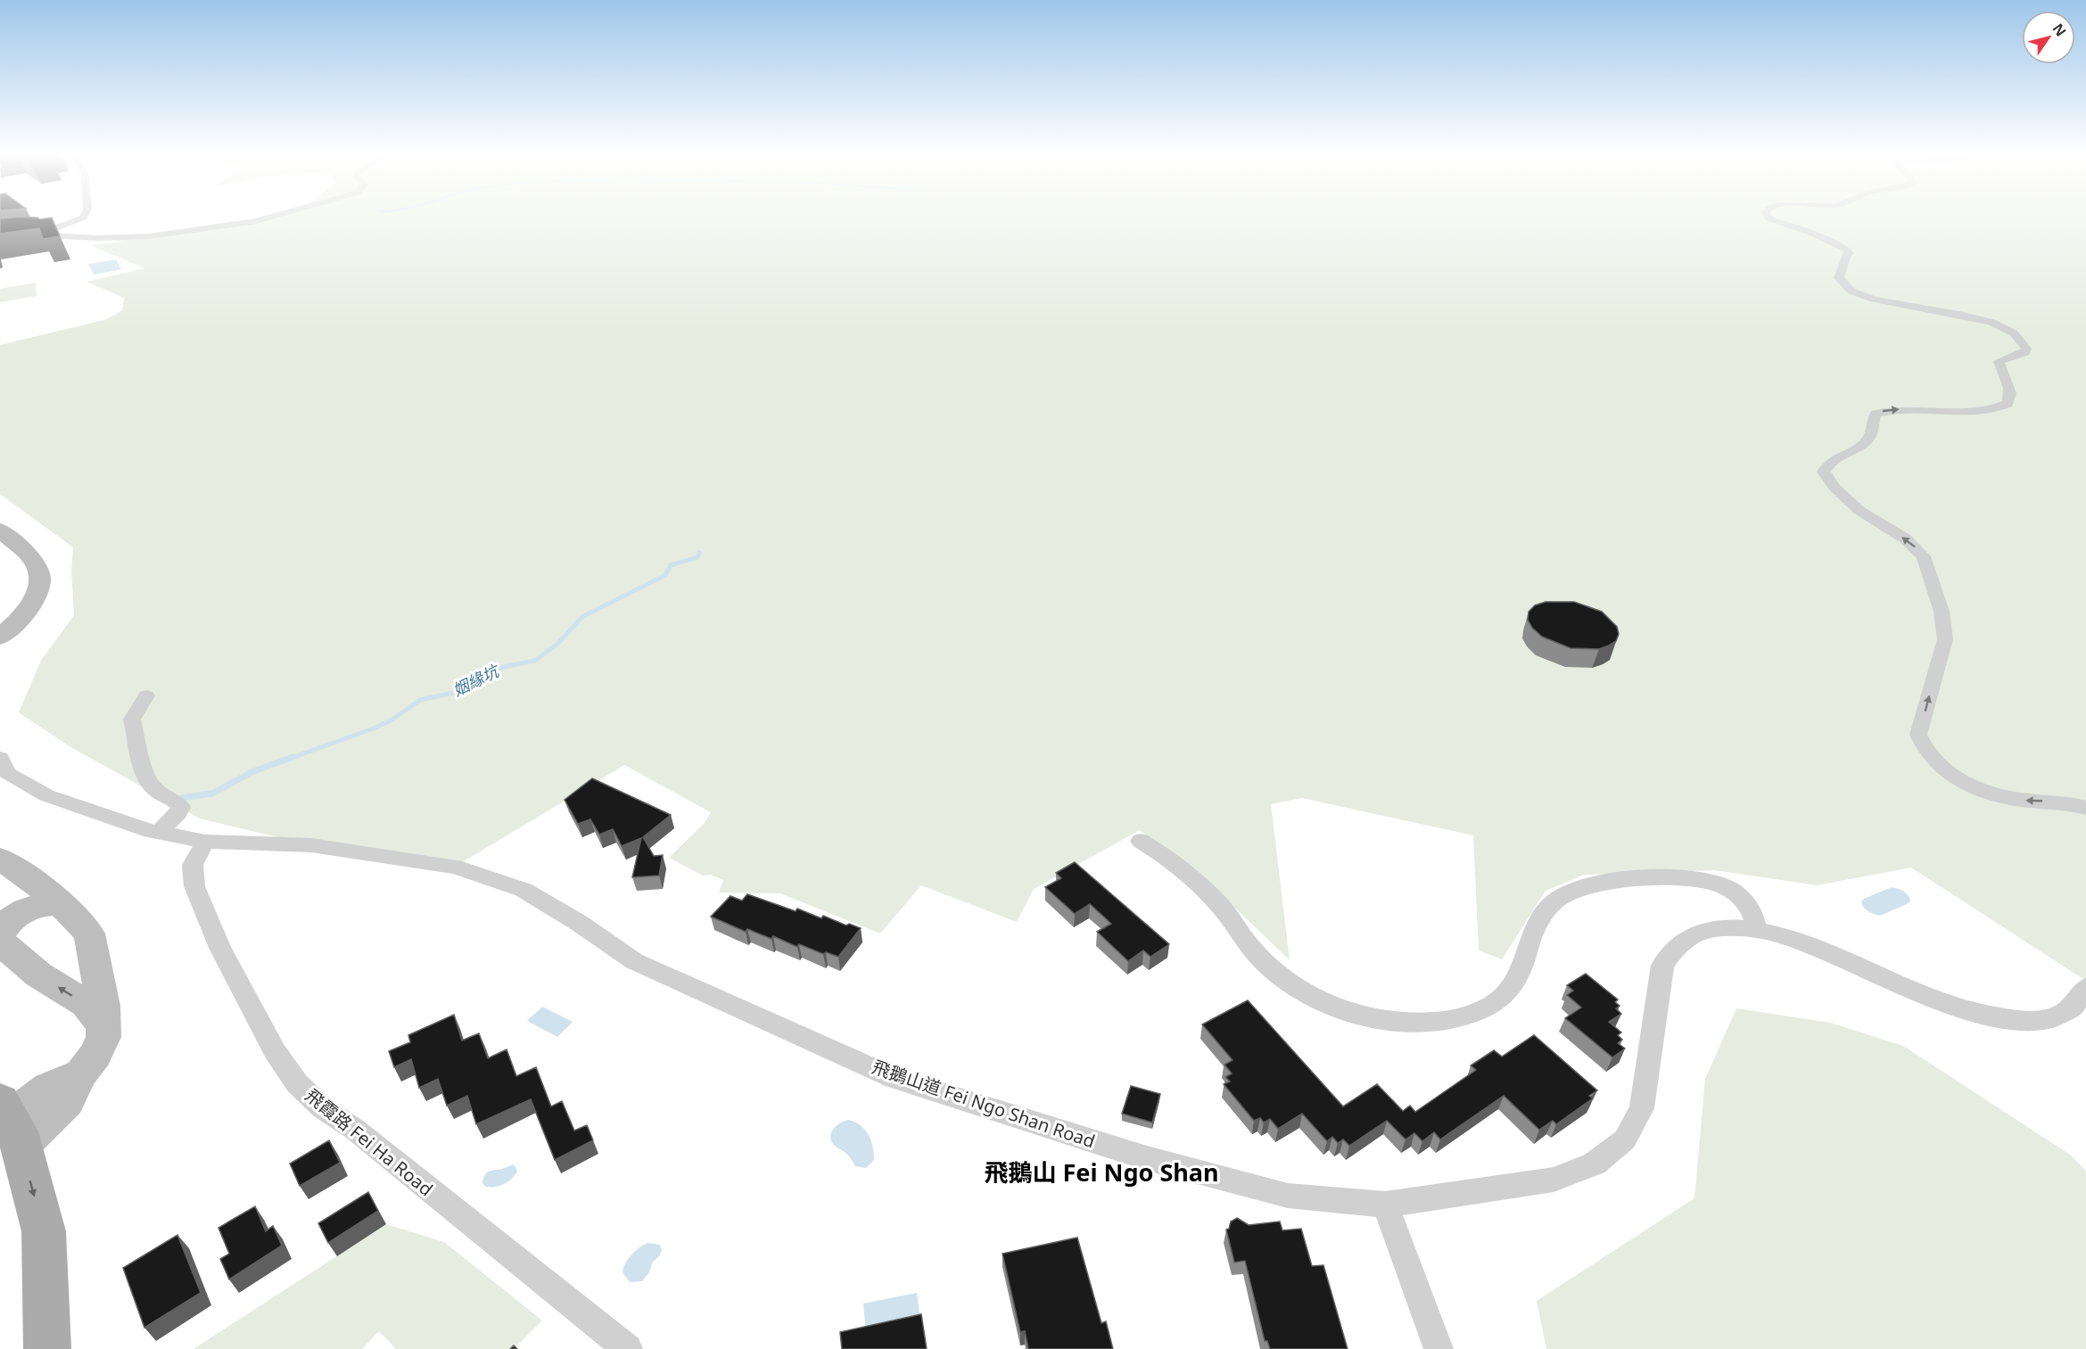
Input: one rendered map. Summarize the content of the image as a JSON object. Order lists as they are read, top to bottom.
{
  "streets": {
    "street": ["飛鵝山道 Fei Ngo Shan Road", "飛霞路 Fei Ha Road"]
  },
  "crossings": [
    ["飛鵝山道 Fei Ngo Shan Road", "飛霞路 Fei Ha Road"]
  ],
  "districts": ["飛鵝山 Fei Ngo Shan"],
  "water": ["姻緣坑"],
  "north": "top right"
}
